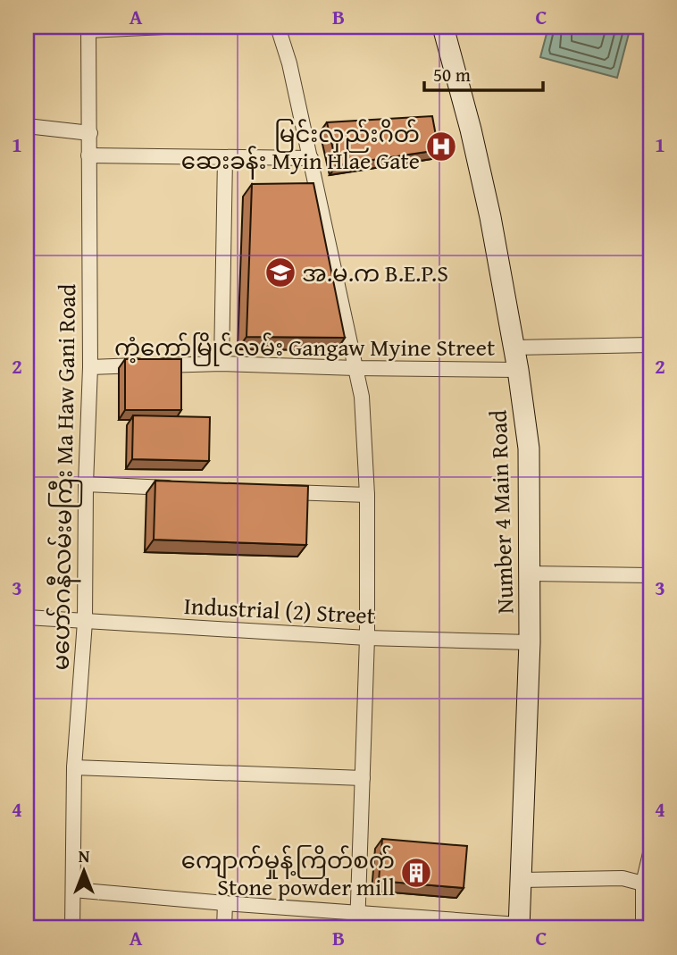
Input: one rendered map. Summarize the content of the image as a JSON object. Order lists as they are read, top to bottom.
{
  "streets": {
    "main road": ["Number 4 Main Road"],
    "street": ["ကံ့ကော်မြိုင်လမ်း Gangaw Myine Street", "မဟော်ဂနီလမ်းမကြီး Ma Haw Gani Road", "Industrial (2) Street"]
  },
  "crossings": [
    ["ကံ့ကော်မြိုင်လမ်း Gangaw Myine Street", "မဟော်ဂနီလမ်းမကြီး Ma Haw Gani Road"],
    ["ကံ့ကော်မြိုင်လမ်း Gangaw Myine Street", "Number 4 Main Road"],
    ["မဟော်ဂနီလမ်းမကြီး Ma Haw Gani Road", "Industrial (2) Street"],
    ["Number 4 Main Road", "Industrial (2) Street"]
  ],
  "places": {
    "hospital": ["မြင်းလှည်းဂိတ် ဆေးခန်း Myin Hlae Gate"],
    "school or university": ["အ.မ.က B.E.P.S"],
    "building": ["ကျောက်မှုန့်ကြိတ်စက် Stone powder mill"]
  },
  "scale_bar": "50 m",
  "north": "top",
  "grid": {
    "columns": ["A", "B", "C"],
    "rows": [
      "1",
      "2",
      "3",
      "4"
    ]
  }
}
